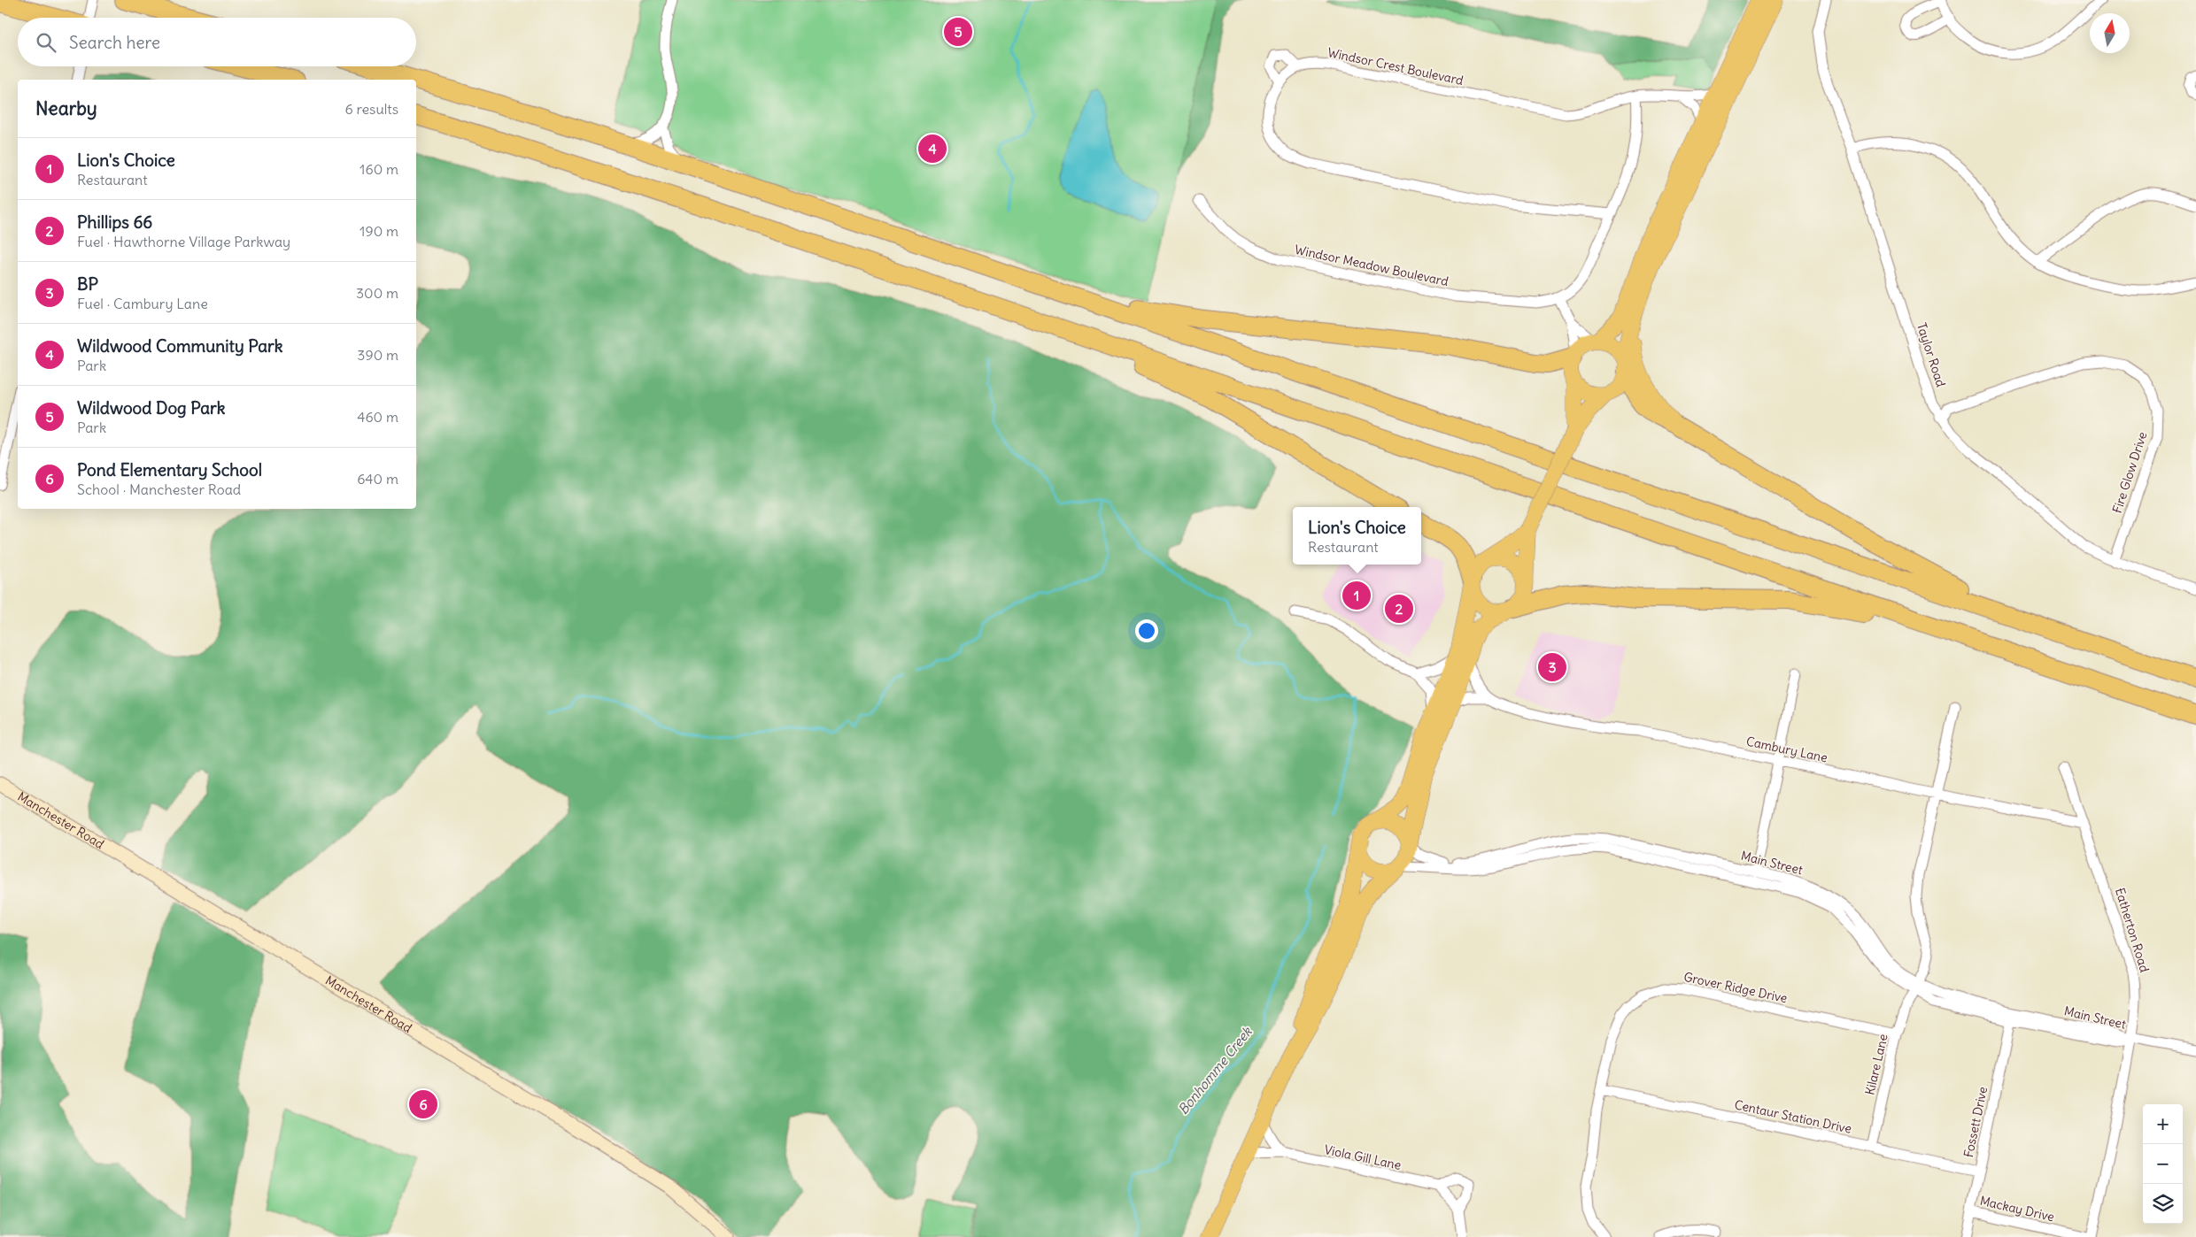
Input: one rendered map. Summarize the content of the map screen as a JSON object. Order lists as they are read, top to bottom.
{
  "streets": {
    "street": [
      "Windsor Crest Boulevard",
      "Windsor Meadow Boulevard",
      "Taylor Road",
      "Fire Glow Drive",
      "Cambury Lane",
      "Manchester Road",
      "Main Street",
      "Eatherton Road",
      "Grover Ridge Drive",
      "Kilare Lane",
      "Centaur Station Drive",
      "Fossett Drive",
      "Viola Gill Lane",
      "Mackay Drive"
    ]
  },
  "crossings": [
    ["Windsor Crest Boulevard", "Windsor Meadow Boulevard"],
    ["Taylor Road", "Fire Glow Drive"],
    ["Cambury Lane", "Eatherton Road"],
    ["Cambury Lane", "Kilare Lane"],
    ["Main Street", "Eatherton Road"],
    ["Main Street", "Kilare Lane"],
    ["Main Street", "Fossett Drive"],
    ["Grover Ridge Drive", "Kilare Lane"],
    ["Grover Ridge Drive", "Centaur Station Drive"],
    ["Kilare Lane", "Centaur Station Drive"],
    ["Centaur Station Drive", "Fossett Drive"],
    ["Fossett Drive", "Mackay Drive"]
  ],
  "water": ["Bonhomme Creek"],
  "north": "top",
  "page": {
    "pins": [
      "5",
      "4",
      "1",
      "2",
      "3",
      "6"
    ],
    "search": "Search here",
    "heading": ["Nearby", "6 results"],
    "list": [
      {
        "mark": "1",
        "name": "Lion's Choice",
        "note": "Restaurant",
        "value": "160 m"
      },
      {
        "mark": "2",
        "name": "Phillips 66",
        "note": "Fuel · Hawthorne Village Parkway",
        "value": "190 m"
      },
      {
        "mark": "3",
        "name": "BP",
        "note": "Fuel · Cambury Lane",
        "value": "300 m"
      },
      {
        "mark": "4",
        "name": "Wildwood Community Park",
        "note": "Park",
        "value": "390 m"
      },
      {
        "mark": "5",
        "name": "Wildwood Dog Park",
        "note": "Park",
        "value": "460 m"
      },
      {
        "mark": "6",
        "name": "Pond Elementary School",
        "note": "School · Manchester Road",
        "value": "640 m"
      }
    ],
    "popup": ["Lion's Choice", "Restaurant"],
    "map_buttons": ["+", "−"]
  }
}
